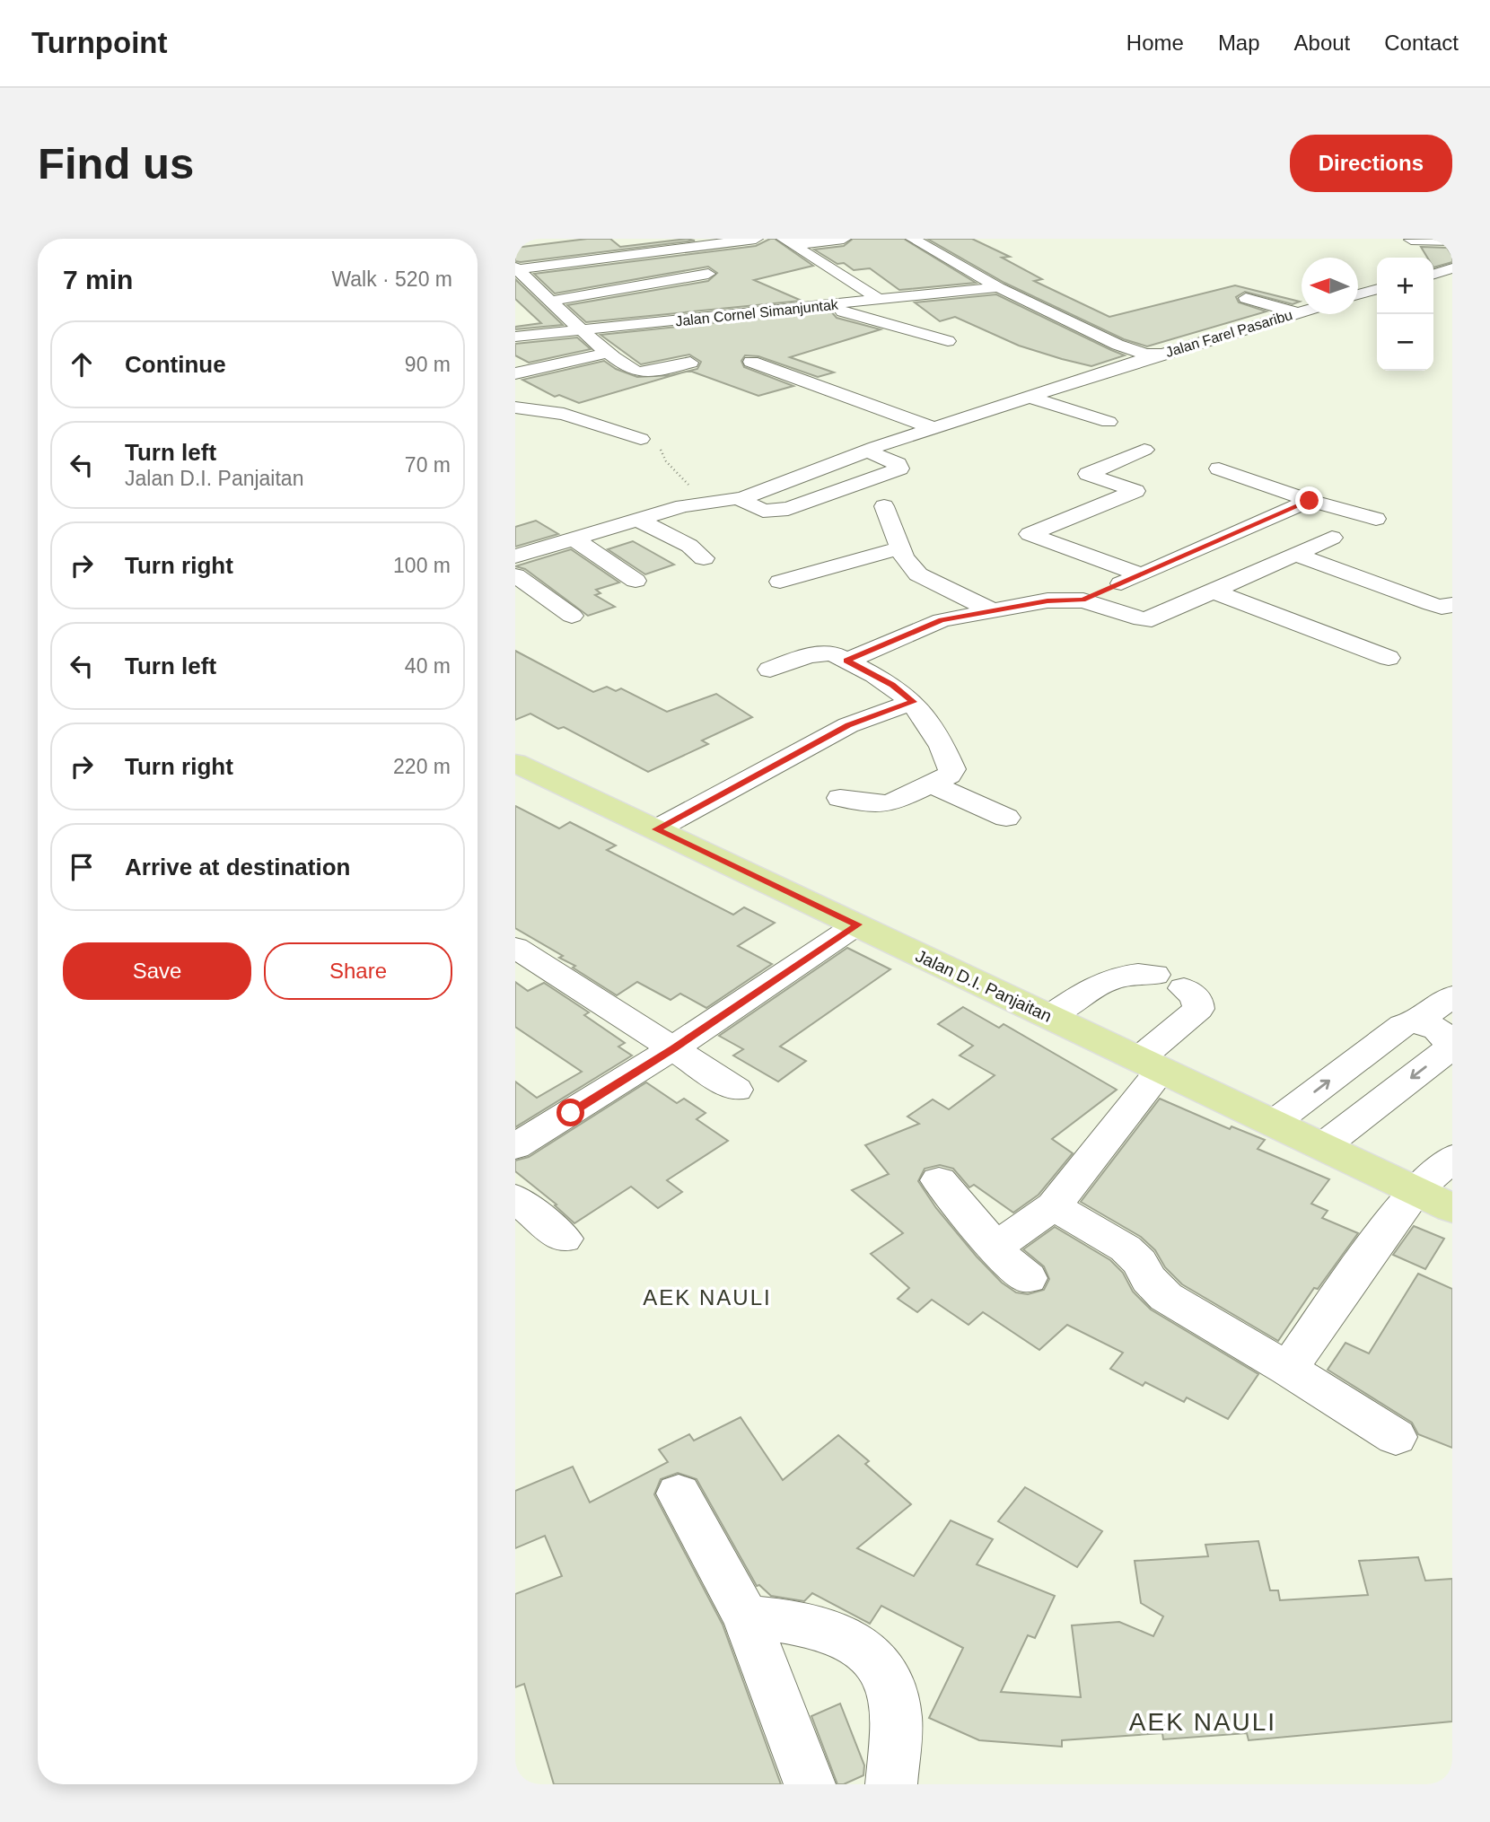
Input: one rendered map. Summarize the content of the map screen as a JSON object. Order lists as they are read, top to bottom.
{
  "streets": {
    "main road": ["Jalan D.I. Panjaitan"],
    "street": ["Jalan Cornel Simanjuntak", "Jalan Farel Pasaribu"]
  },
  "crossings": [
    ["Jalan Cornel Simanjuntak", "Jalan Farel Pasaribu"]
  ],
  "districts": ["AEK NAULI", "AEK NAULI"],
  "north": "left",
  "page": {
    "header": "Turnpoint",
    "nav": [
      "Home",
      "Map",
      "About",
      "Contact"
    ],
    "buttons": [
      "Directions",
      ["Save", "Share"]
    ],
    "title": "Find us",
    "heading": ["7 min", "Walk · 520 m"],
    "map_buttons": ["+", "−"],
    "list": [
      ["Continue", "90 m"],
      ["Turn left", "Jalan D.I. Panjaitan", "70 m"],
      ["Turn right", "100 m"],
      ["Turn left", "40 m"],
      ["Turn right", "220 m"],
      "Arrive at destination"
    ]
  }
}
